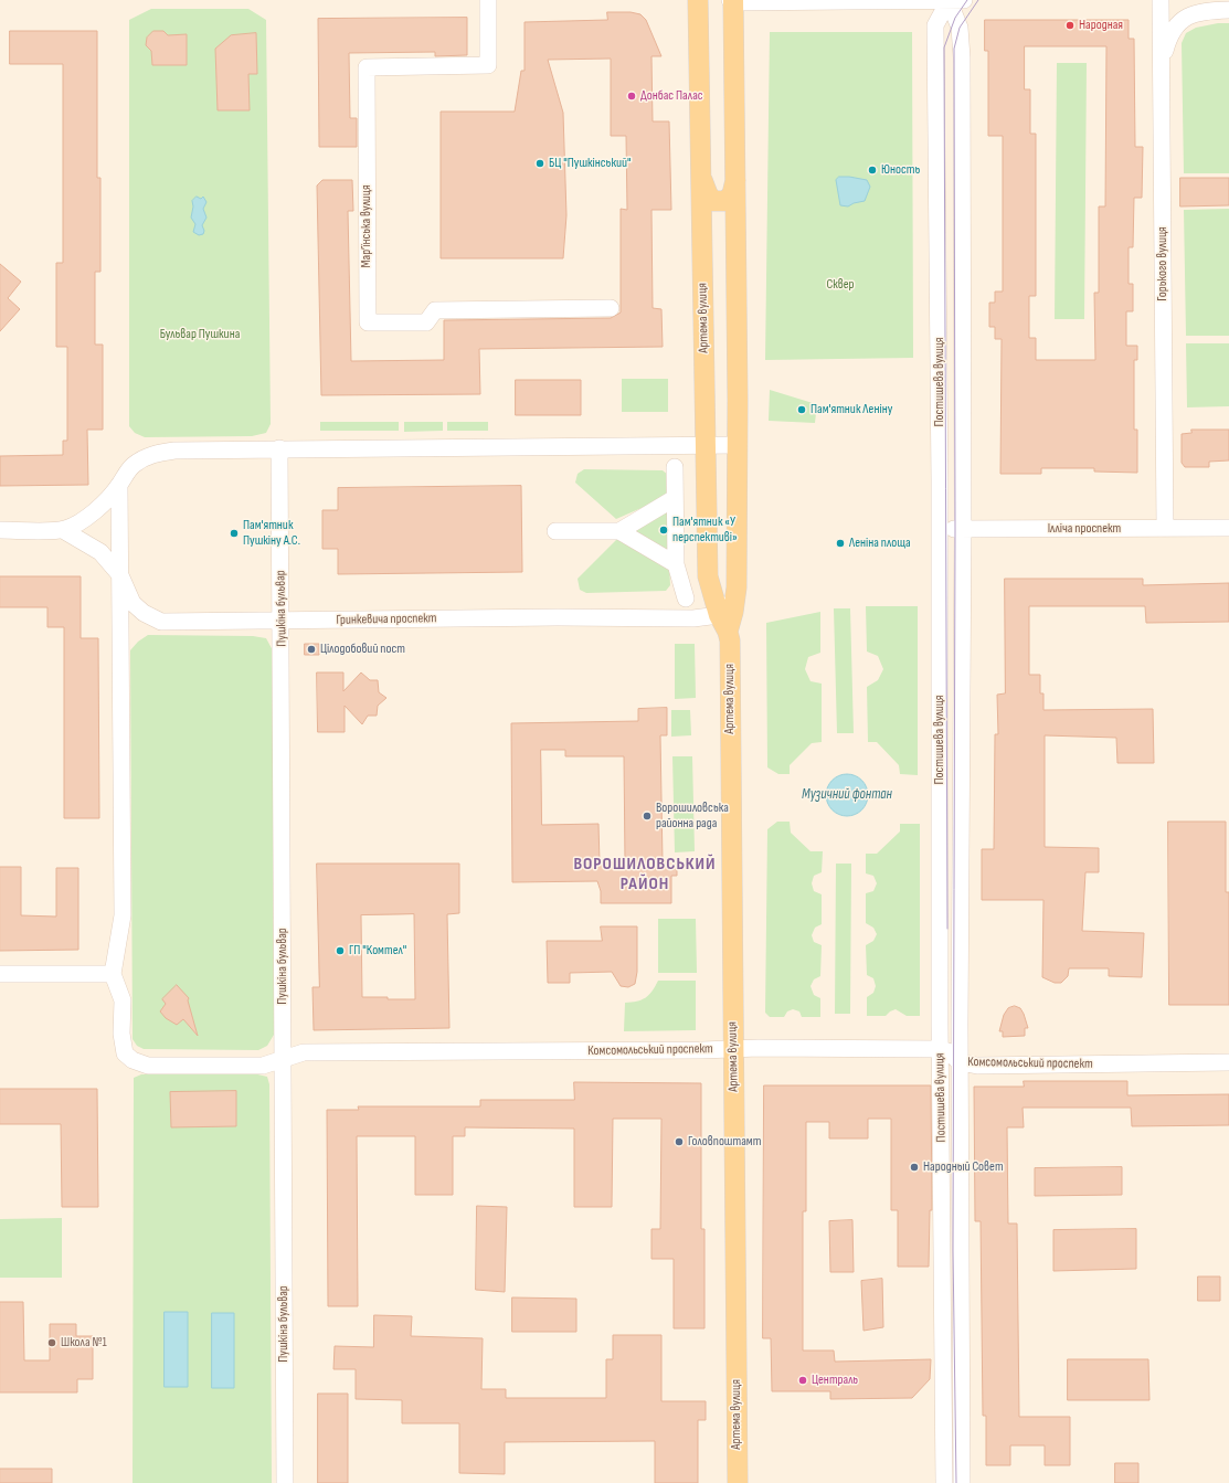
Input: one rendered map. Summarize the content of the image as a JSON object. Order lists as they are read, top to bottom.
{
  "streets": {
    "main road": ["Артема вулиця"],
    "street": [
      "Мар’їнська вулиця",
      "Горького вулиця",
      "Постишева вулиця",
      "Ілліча проспект",
      "Пушкіна бульвар",
      "Гринкевича проспект",
      "Комсомольський проспект"
    ]
  },
  "crossings": [
    ["Горького вулиця", "Ілліча проспект"],
    ["Артема вулиця", "Гринкевича проспект"],
    ["Артема вулиця", "Комсомольський проспект"],
    ["Постишева вулиця", "Ілліча проспект"],
    ["Постишева вулиця", "Комсомольський проспект"],
    ["Пушкіна бульвар", "Гринкевича проспект"],
    ["Пушкіна бульвар", "Комсомольський проспект"]
  ],
  "districts": ["ВОРОШИЛОВСЬКИЙ РАЙОН"],
  "water": ["Музичний фонтан"],
  "parks": ["Сквер", "Бульвар Пушкина"],
  "places": [
    "Народная",
    "Донбас Палас",
    "БЦ \"Пушкінський\"",
    "Юность",
    "Пам'ятник Леніну",
    "Пам'ятник «У перспективі»",
    "Пам'ятник Пушкіну А.С.",
    "Леніна площа",
    "Цілодобовий пост",
    "Ворошиловська районна рада",
    "ГП \"Комтел\"",
    "Головпоштамт",
    "Народный Совет",
    "Школа №1",
    "Централь"
  ]
}
